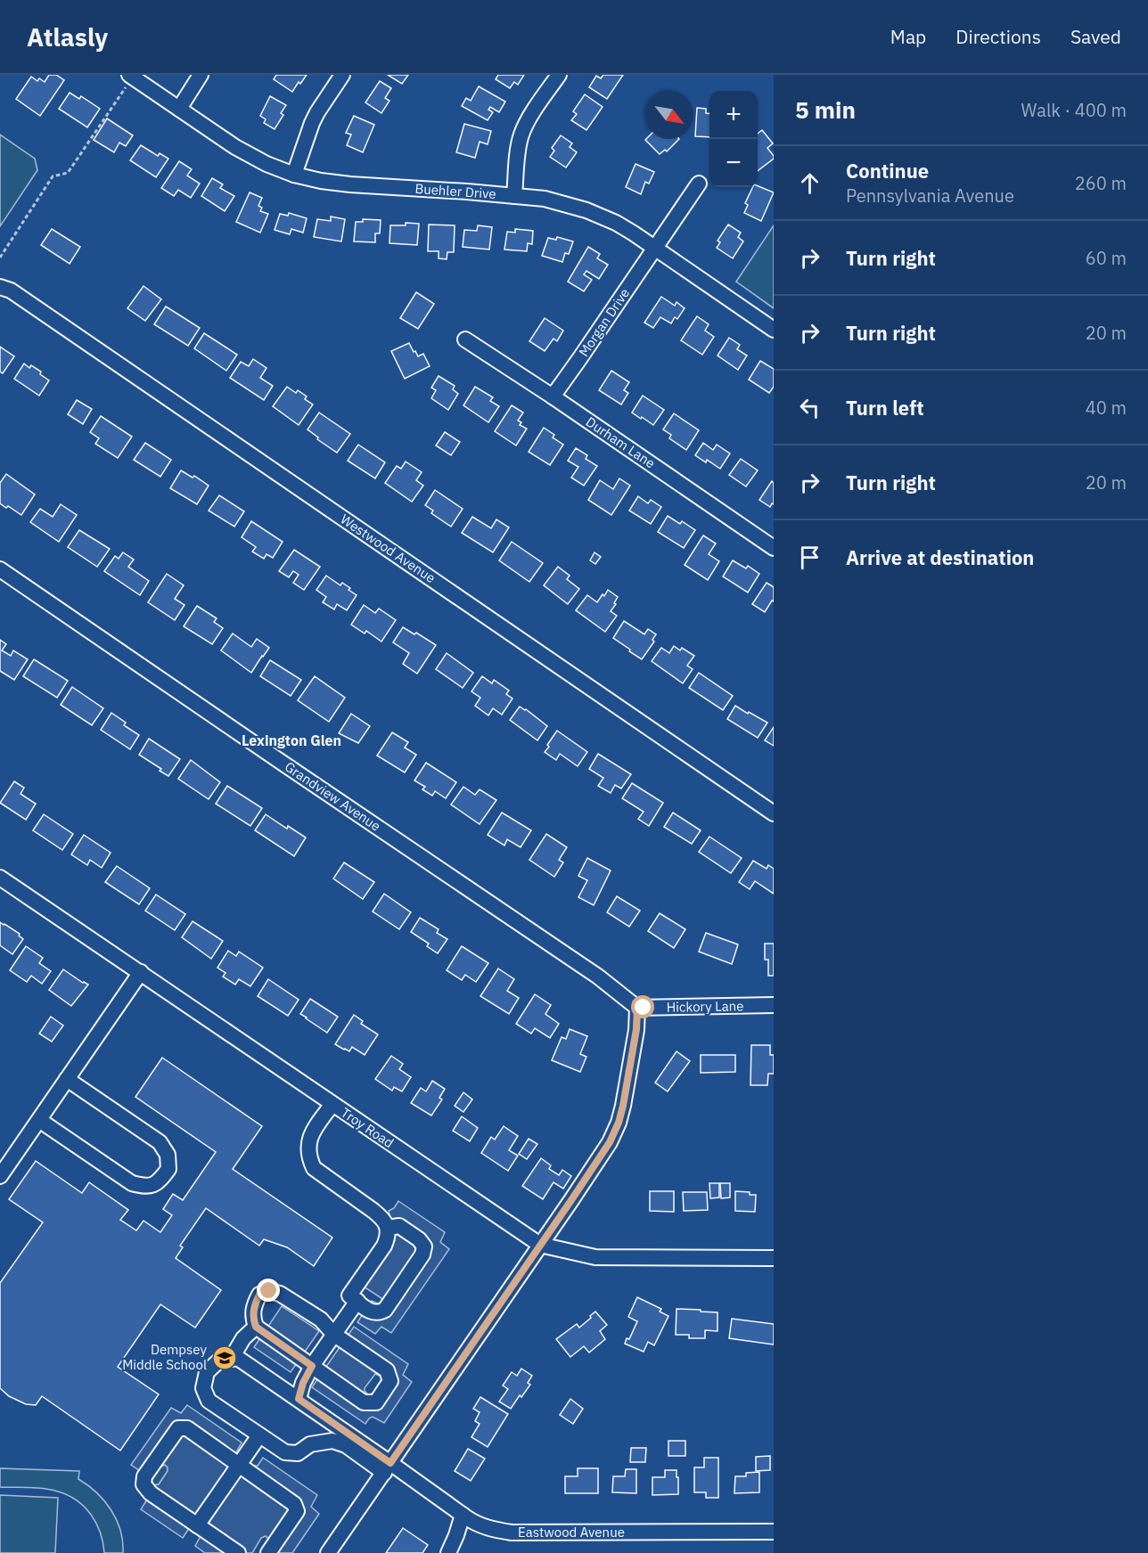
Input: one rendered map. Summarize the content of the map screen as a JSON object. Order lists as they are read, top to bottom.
{
  "streets": {
    "street": [
      "Buehler Drive",
      "Morgan Drive",
      "Durham Lane",
      "Westwood Avenue",
      "Grandview Avenue",
      "Hickory Lane",
      "Troy Road",
      "Eastwood Avenue"
    ]
  },
  "crossings": [
    ["Buehler Drive", "Morgan Drive"],
    ["Morgan Drive", "Durham Lane"],
    ["Grandview Avenue", "Hickory Lane"]
  ],
  "districts": ["Lexington Glen"],
  "places": {
    "school or university": ["Dempsey Middle School"]
  },
  "north": "bottom right",
  "page": {
    "header": "Atlasly",
    "nav": ["Map", "Directions", "Saved"],
    "heading": ["5 min", "Walk · 400 m"],
    "map_buttons": ["+", "−"],
    "list": [
      ["Continue", "Pennsylvania Avenue", "260 m"],
      ["Turn right", "60 m"],
      ["Turn right", "20 m"],
      ["Turn left", "40 m"],
      ["Turn right", "20 m"],
      "Arrive at destination"
    ]
  }
}
